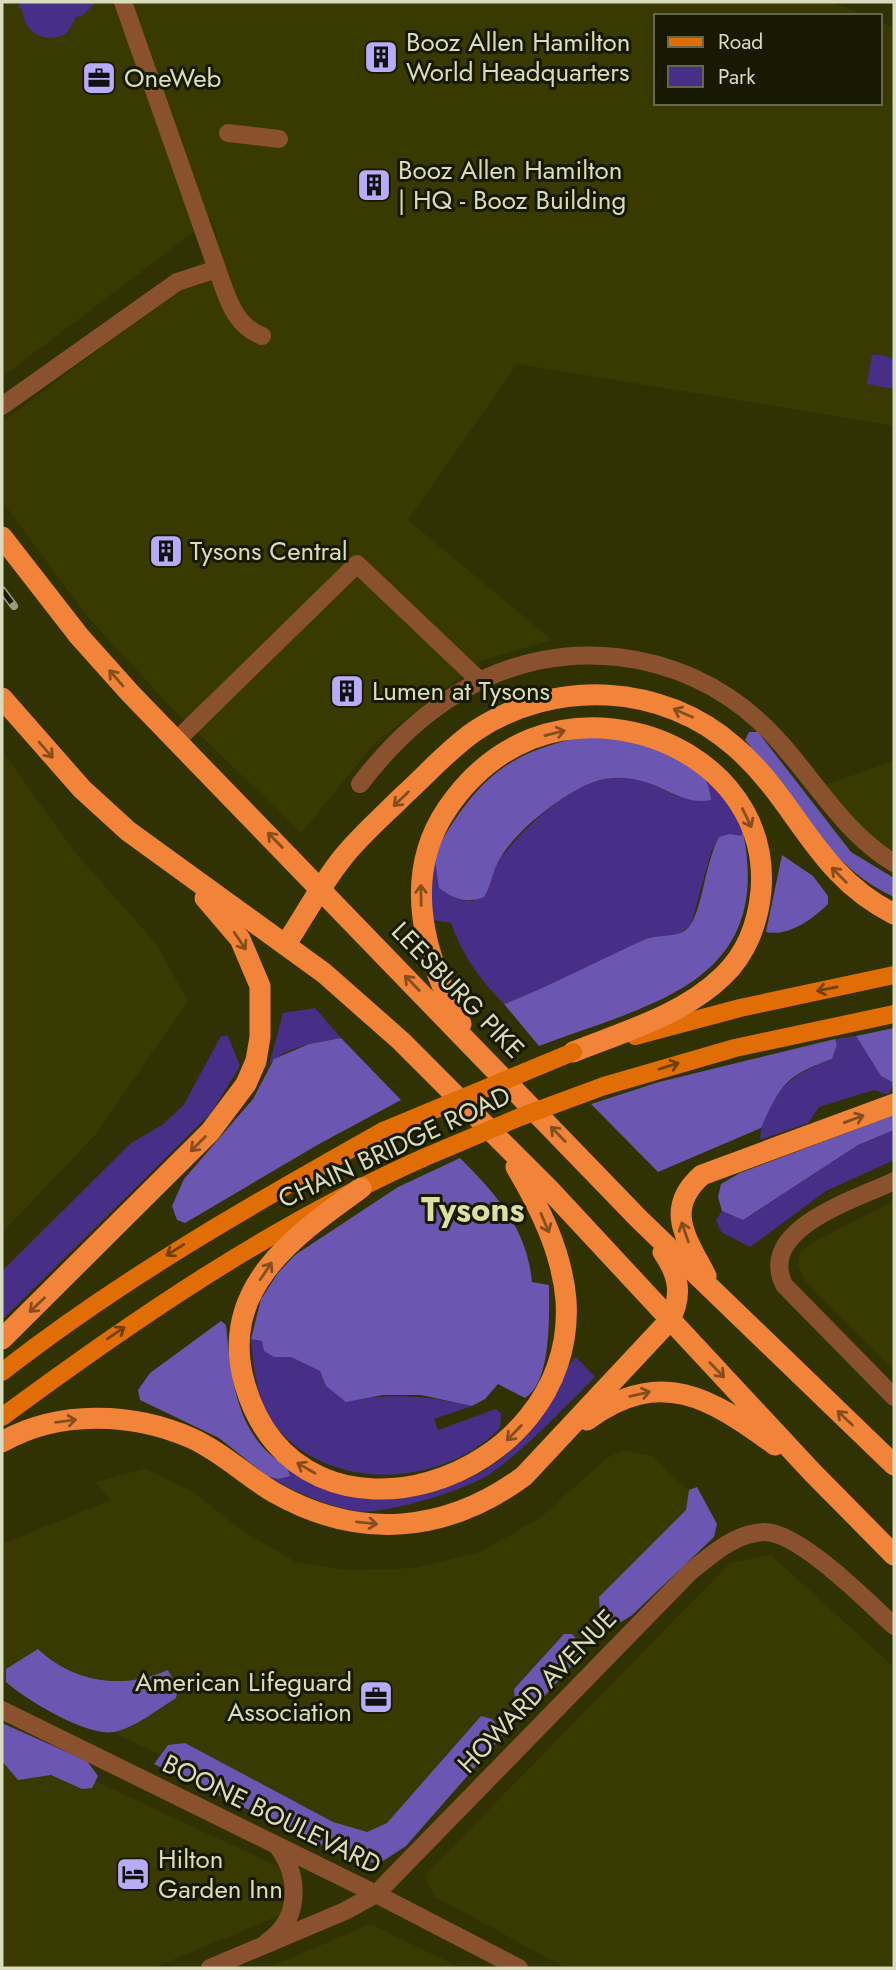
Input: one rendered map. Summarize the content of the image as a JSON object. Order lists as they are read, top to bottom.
{
  "streets": {
    "highway": ["LEESBURG PIKE"],
    "main road": ["CHAIN BRIDGE ROAD"],
    "street": ["HOWARD AVENUE", "BOONE BOULEVARD"]
  },
  "crossings": [
    ["HOWARD AVENUE", "BOONE BOULEVARD"]
  ],
  "districts": ["Tysons"],
  "places": {
    "building": [
      "Booz Allen Hamilton World Headquarters",
      "Booz Allen Hamilton | HQ - Booz Building",
      "Tysons Central",
      "Lumen at Tysons"
    ],
    "office": ["OneWeb", "American Lifeguard Association"],
    "hotel": ["Hilton Garden Inn"]
  },
  "legend": ["Road", "Park"]
}
